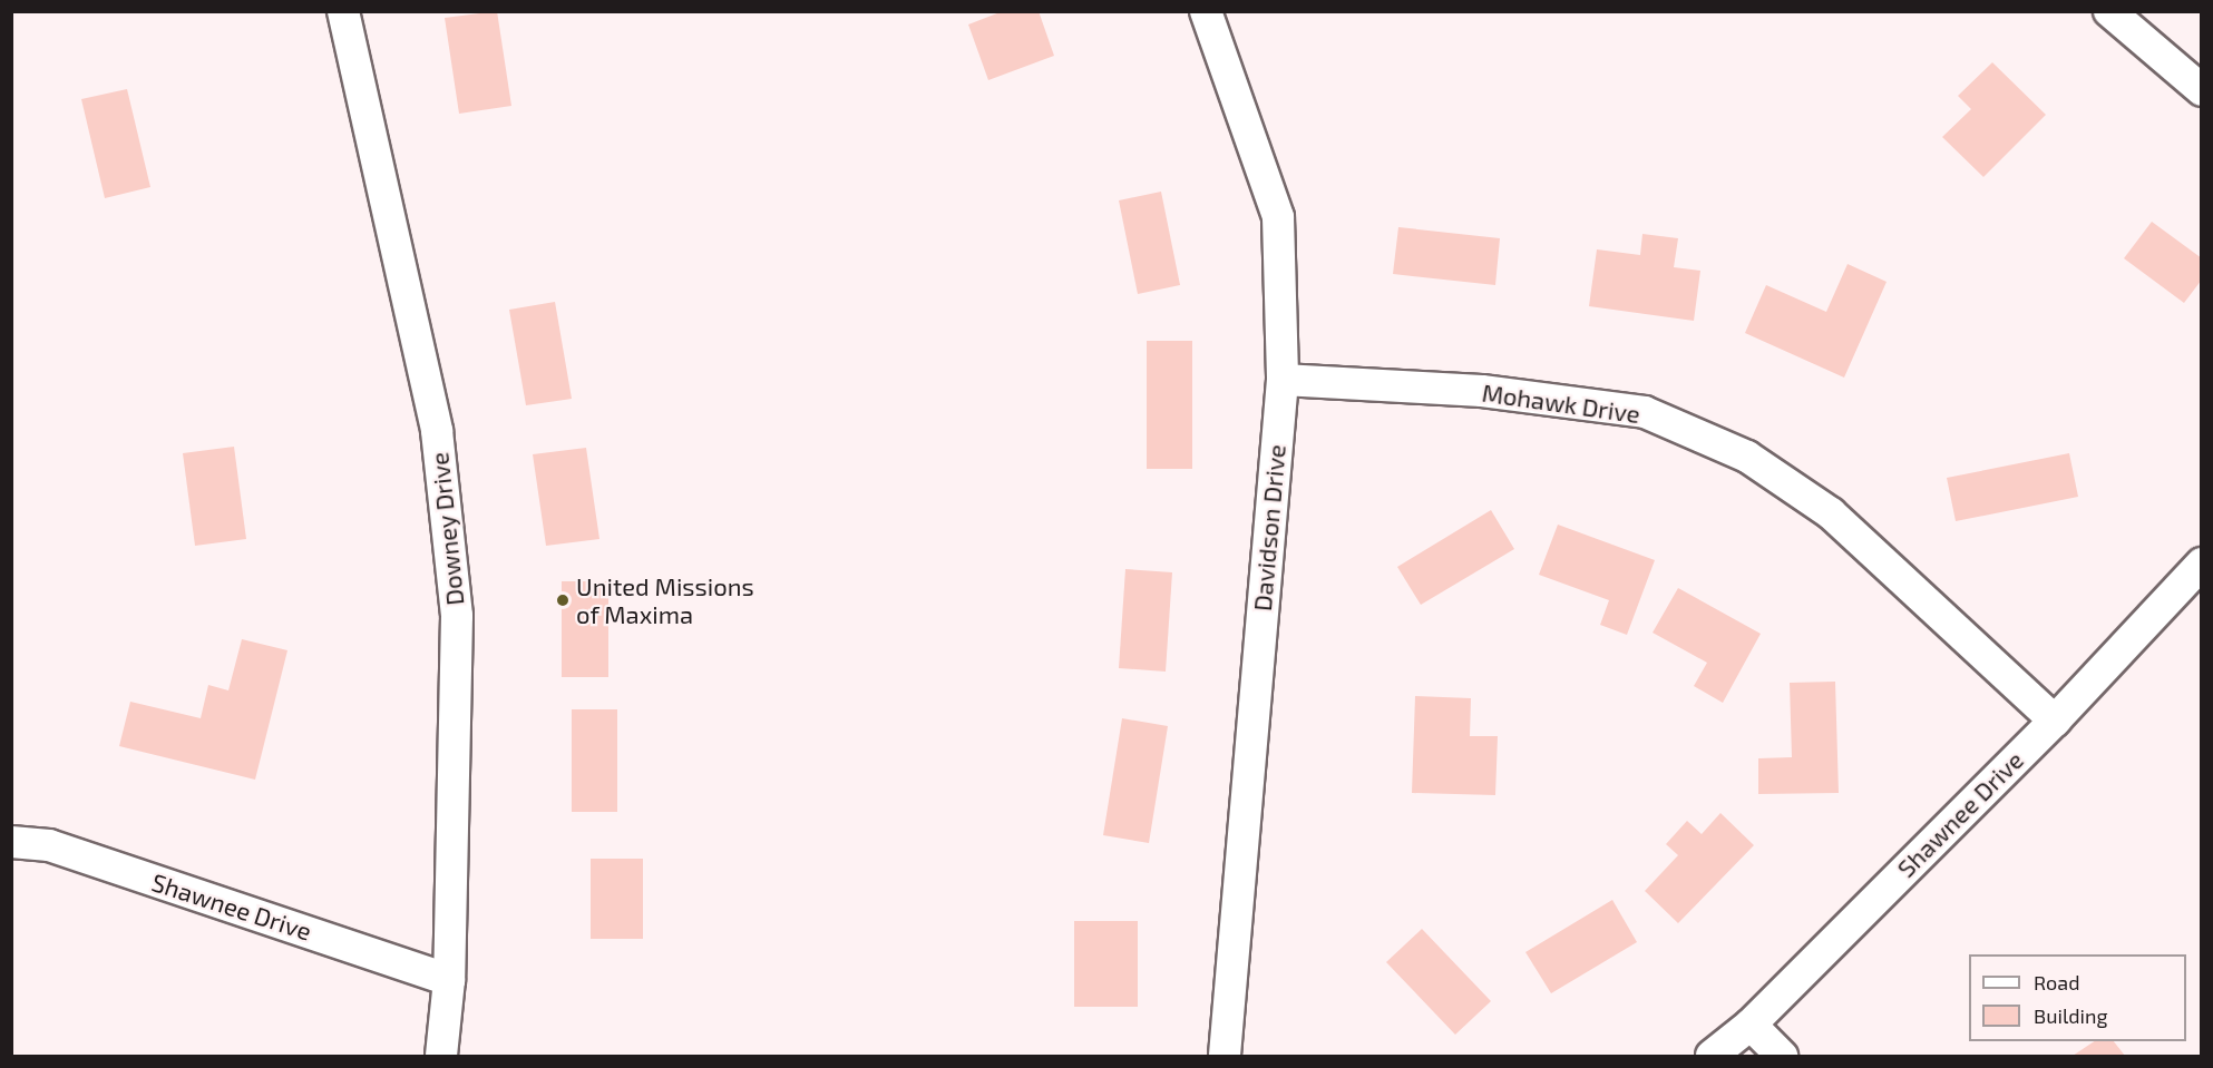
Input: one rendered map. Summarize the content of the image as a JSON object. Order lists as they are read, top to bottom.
{
  "streets": {
    "street": [
      "Mohawk Drive",
      "Davidson Drive",
      "Downey Drive",
      "Shawnee Drive"
    ]
  },
  "crossings": [
    ["Mohawk Drive", "Davidson Drive"],
    ["Mohawk Drive", "Shawnee Drive"],
    ["Downey Drive", "Shawnee Drive"]
  ],
  "places": ["United Missions of Maxima"],
  "legend": ["Road", "Building"]
}
